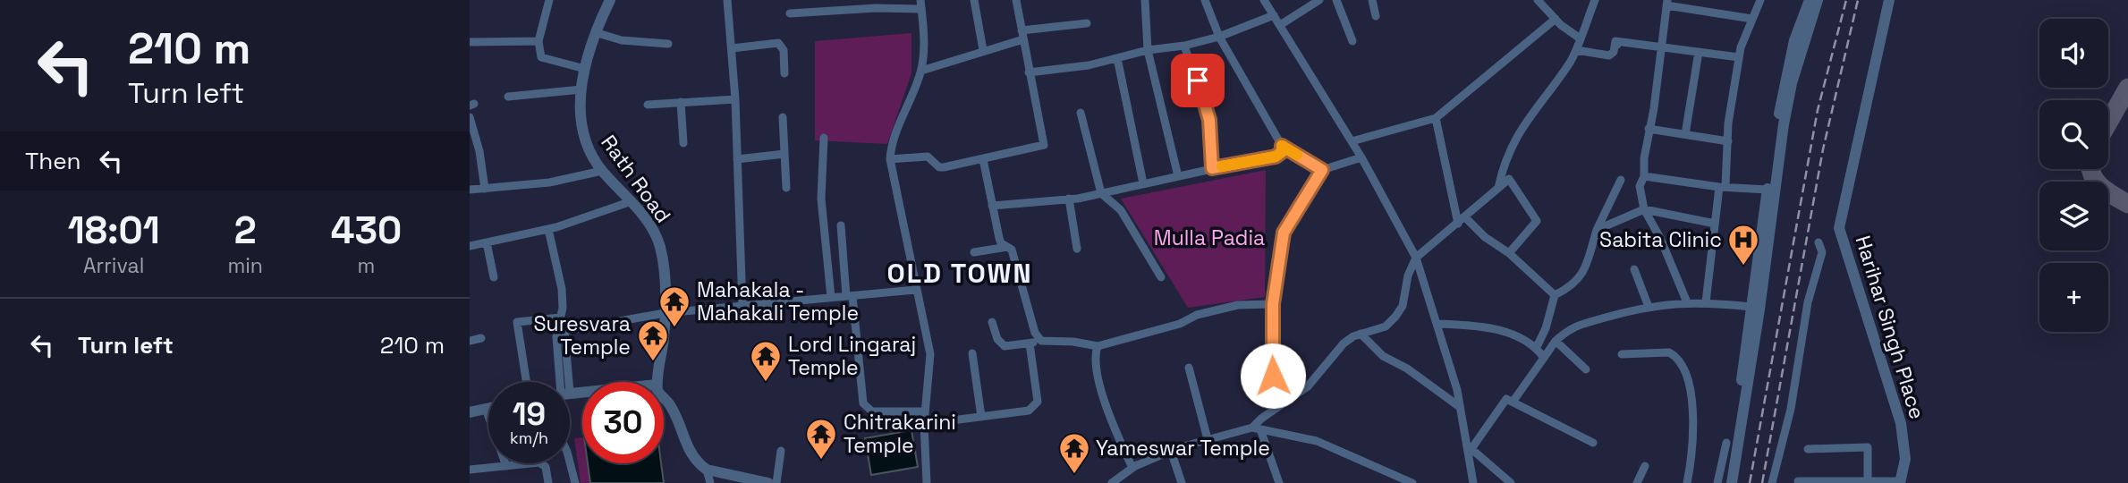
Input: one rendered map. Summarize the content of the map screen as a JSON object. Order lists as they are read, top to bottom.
{
  "streets": {
    "street": ["Rath Road", "Harihar Singh Place"]
  },
  "districts": ["OLD TOWN"],
  "parks": ["Mulla Padia"],
  "places": {
    "hospital": ["Sabita Clinic"],
    "temple": [
      "Mahakala - Mahakali Temple",
      "Suresvara Temple",
      "Lord Lingaraj Temple",
      "Chitrakarini Temple",
      "Yameswar Temple"
    ]
  },
  "page": {
    "turn": ["210 m", "Turn left"],
    "map_buttons": "+",
    "then": "Then",
    "eta": [
      "18:01",
      "Arrival",
      "2",
      "min",
      "430",
      "m"
    ],
    "list": [
      {
        "name": "Turn left",
        "value": "210 m"
      }
    ],
    "speed": "19 km/h",
    "limit": "30"
  }
}
